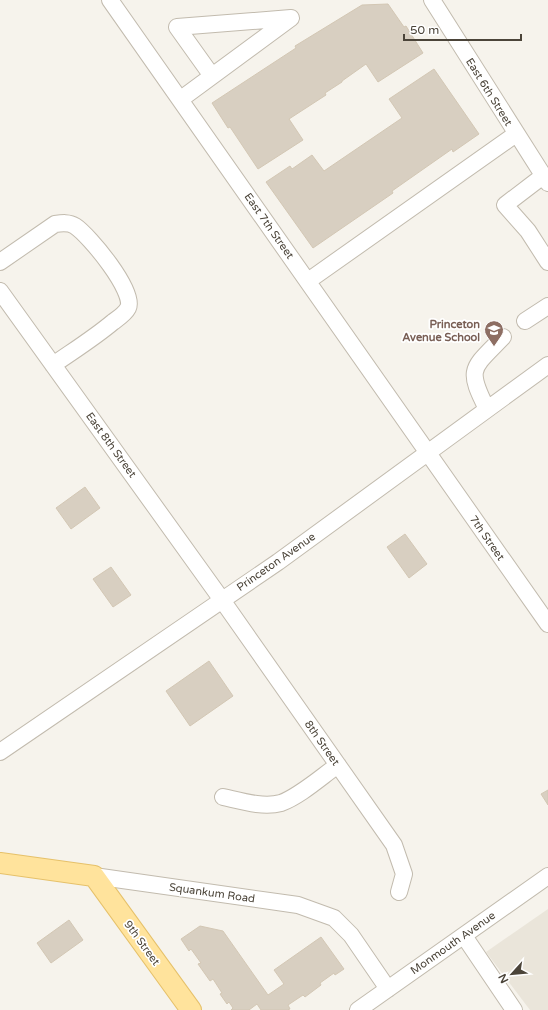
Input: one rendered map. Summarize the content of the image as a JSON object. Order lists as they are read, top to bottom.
{
  "streets": {
    "main road": ["Squankum Road", "9th Street"],
    "street": [
      "East 6th Street",
      "East 7th Street",
      "East 8th Street",
      "7th Street",
      "Princeton Avenue",
      "8th Street",
      "Monmouth Avenue"
    ]
  },
  "crossings": [
    ["East 7th Street", "7th Street"],
    ["East 7th Street", "Princeton Avenue"],
    ["East 8th Street", "Princeton Avenue"],
    ["East 8th Street", "8th Street"],
    ["7th Street", "Princeton Avenue"],
    ["Princeton Avenue", "8th Street"],
    ["Squankum Road", "9th Street"],
    ["Squankum Road", "Monmouth Avenue"]
  ],
  "places": {
    "school or university": ["Princeton Avenue School"]
  },
  "scale_bar": "50 m",
  "north": "bottom left"
}
